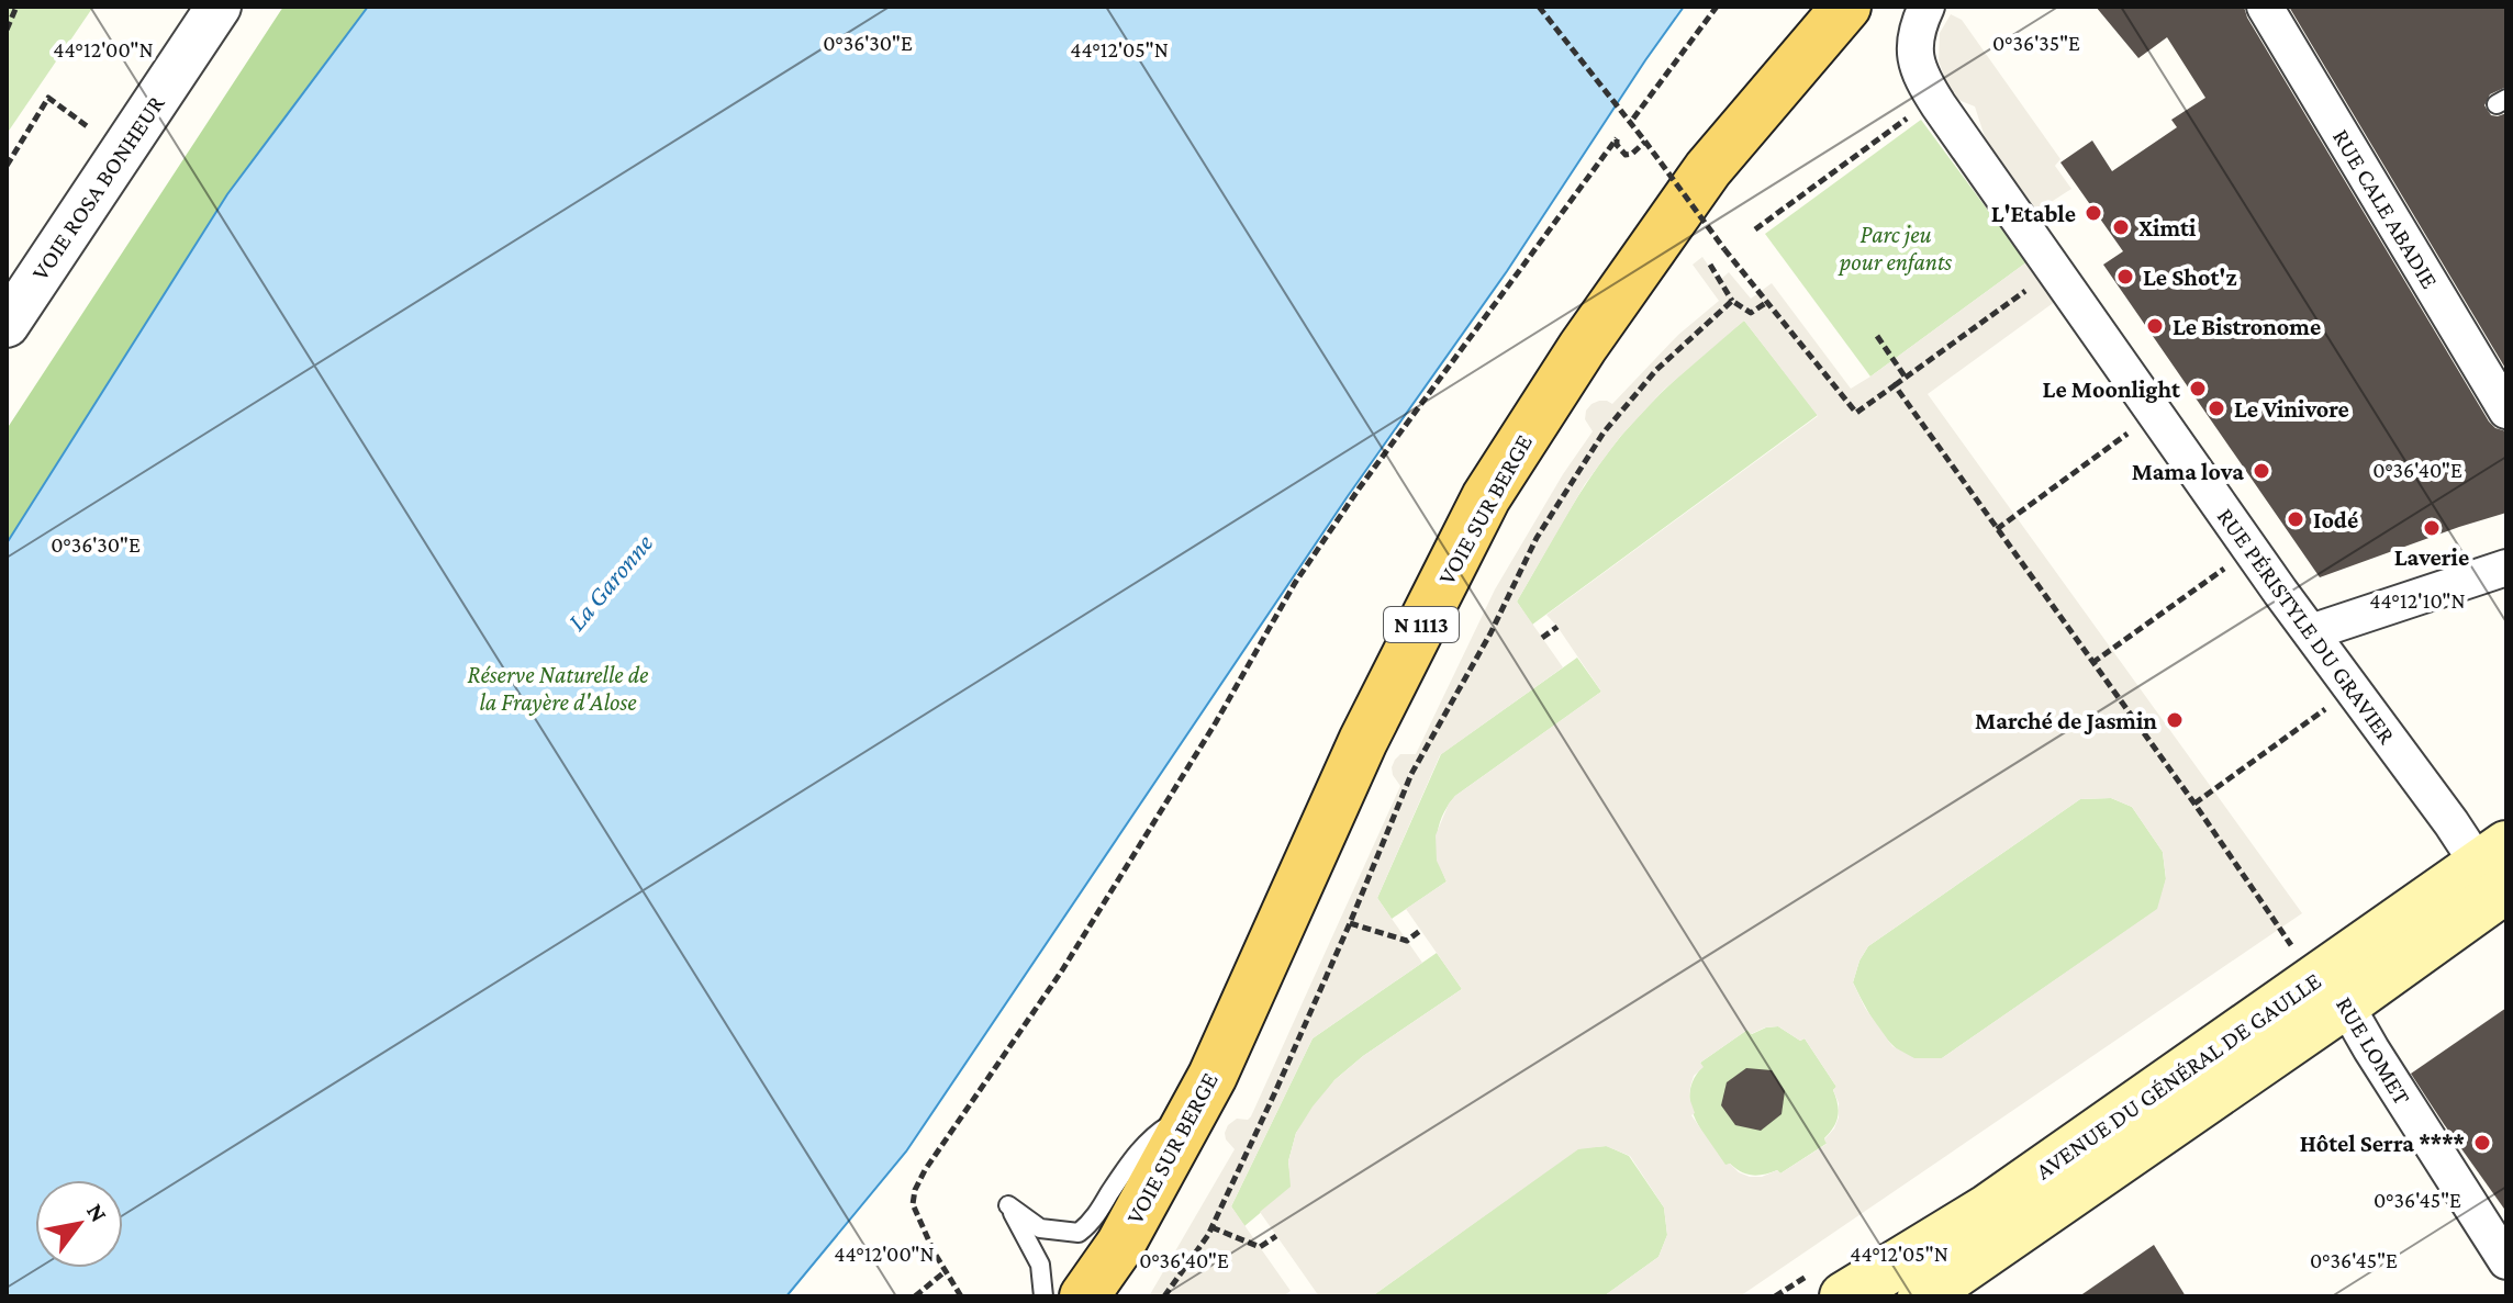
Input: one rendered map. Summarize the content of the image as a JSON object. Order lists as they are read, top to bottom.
{
  "streets": {
    "main road": ["VOIE SUR BERGE", "N 1113", "AVENUE DU GÉNÉRAL DE GAULLE"],
    "street": [
      "VOIE ROSA BONHEUR",
      "RUE CALE ABADIE",
      "RUE PÉRISTYLE DU GRAVIER",
      "RUE LOMET"
    ]
  },
  "crossings": [
    ["RUE PÉRISTYLE DU GRAVIER", "AVENUE DU GÉNÉRAL DE GAULLE"],
    ["RUE LOMET", "AVENUE DU GÉNÉRAL DE GAULLE"]
  ],
  "water": ["La Garonne"],
  "parks": ["Parc jeu pour enfants", "Réserve Naturelle de la Frayère d'Alose"],
  "places": [
    "L'Etable",
    "Ximti",
    "Le Shot'z",
    "Le Bistronome",
    "Le Moonlight",
    "Le Vinivore",
    "Mama lova",
    "Iodé",
    "Laverie",
    "Marché de Jasmin",
    "Hôtel Serra ****"
  ],
  "north": "top right",
  "coordinates": [
    "0°36'30\"E",
    "0°36'35\"E",
    "44°12'00\"N",
    "44°12'05\"N",
    "0°36'40\"E",
    "44°12'10\"N",
    "0°36'45\"E"
  ]
}
